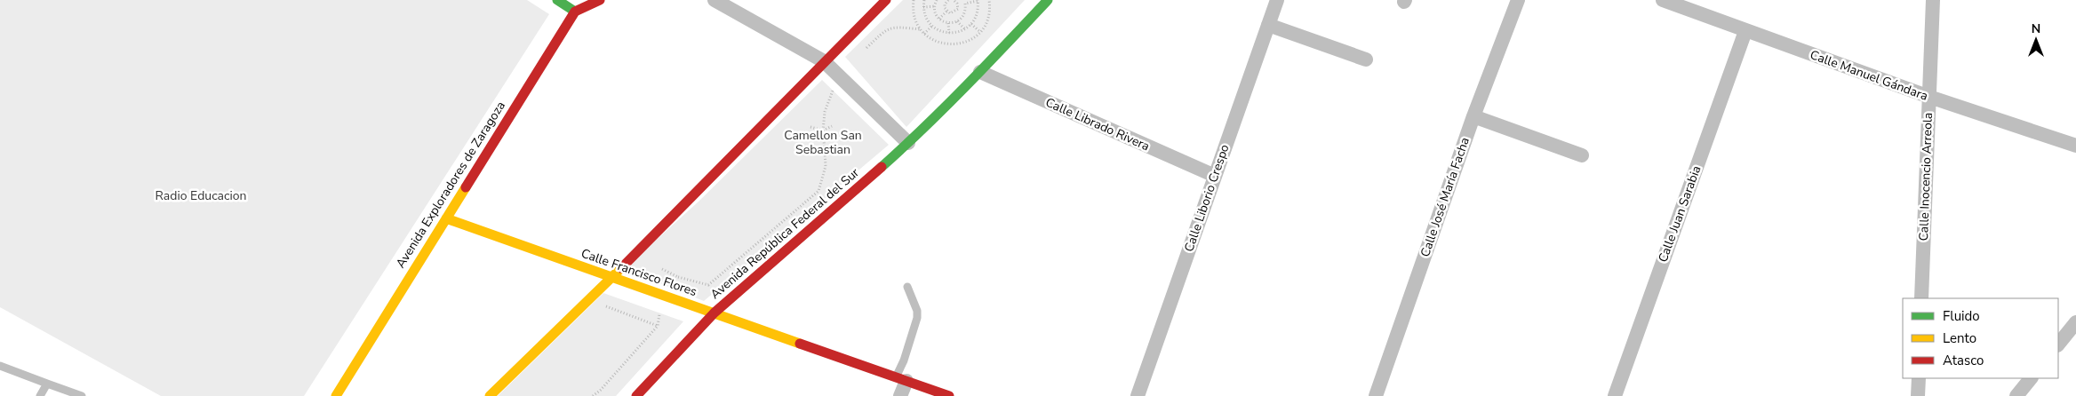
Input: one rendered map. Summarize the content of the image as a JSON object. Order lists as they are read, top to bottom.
{
  "streets": {
    "street": [
      "Calle Manuel Gándara",
      "Calle Librado Rivera",
      "Calle Inocencio Arreola",
      "Avenida Exploradores de Zaragoza",
      "Calle José María Facha",
      "Calle Liborio Crespo",
      "Calle Juan Sarabia",
      "Avenida República Federal del Sur",
      "Calle Francisco Flores"
    ]
  },
  "crossings": [
    ["Calle Manuel Gándara", "Calle Inocencio Arreola"],
    ["Calle Manuel Gándara", "Calle Juan Sarabia"],
    ["Calle Librado Rivera", "Calle Liborio Crespo"],
    ["Calle Librado Rivera", "Avenida República Federal del Sur"],
    ["Avenida Exploradores de Zaragoza", "Calle Francisco Flores"],
    ["Avenida República Federal del Sur", "Calle Francisco Flores"]
  ],
  "parks": ["Camellon San Sebastian", "Radio Educacion"],
  "legend": ["Fluido", "Lento", "Atasco"],
  "north": "top"
}
